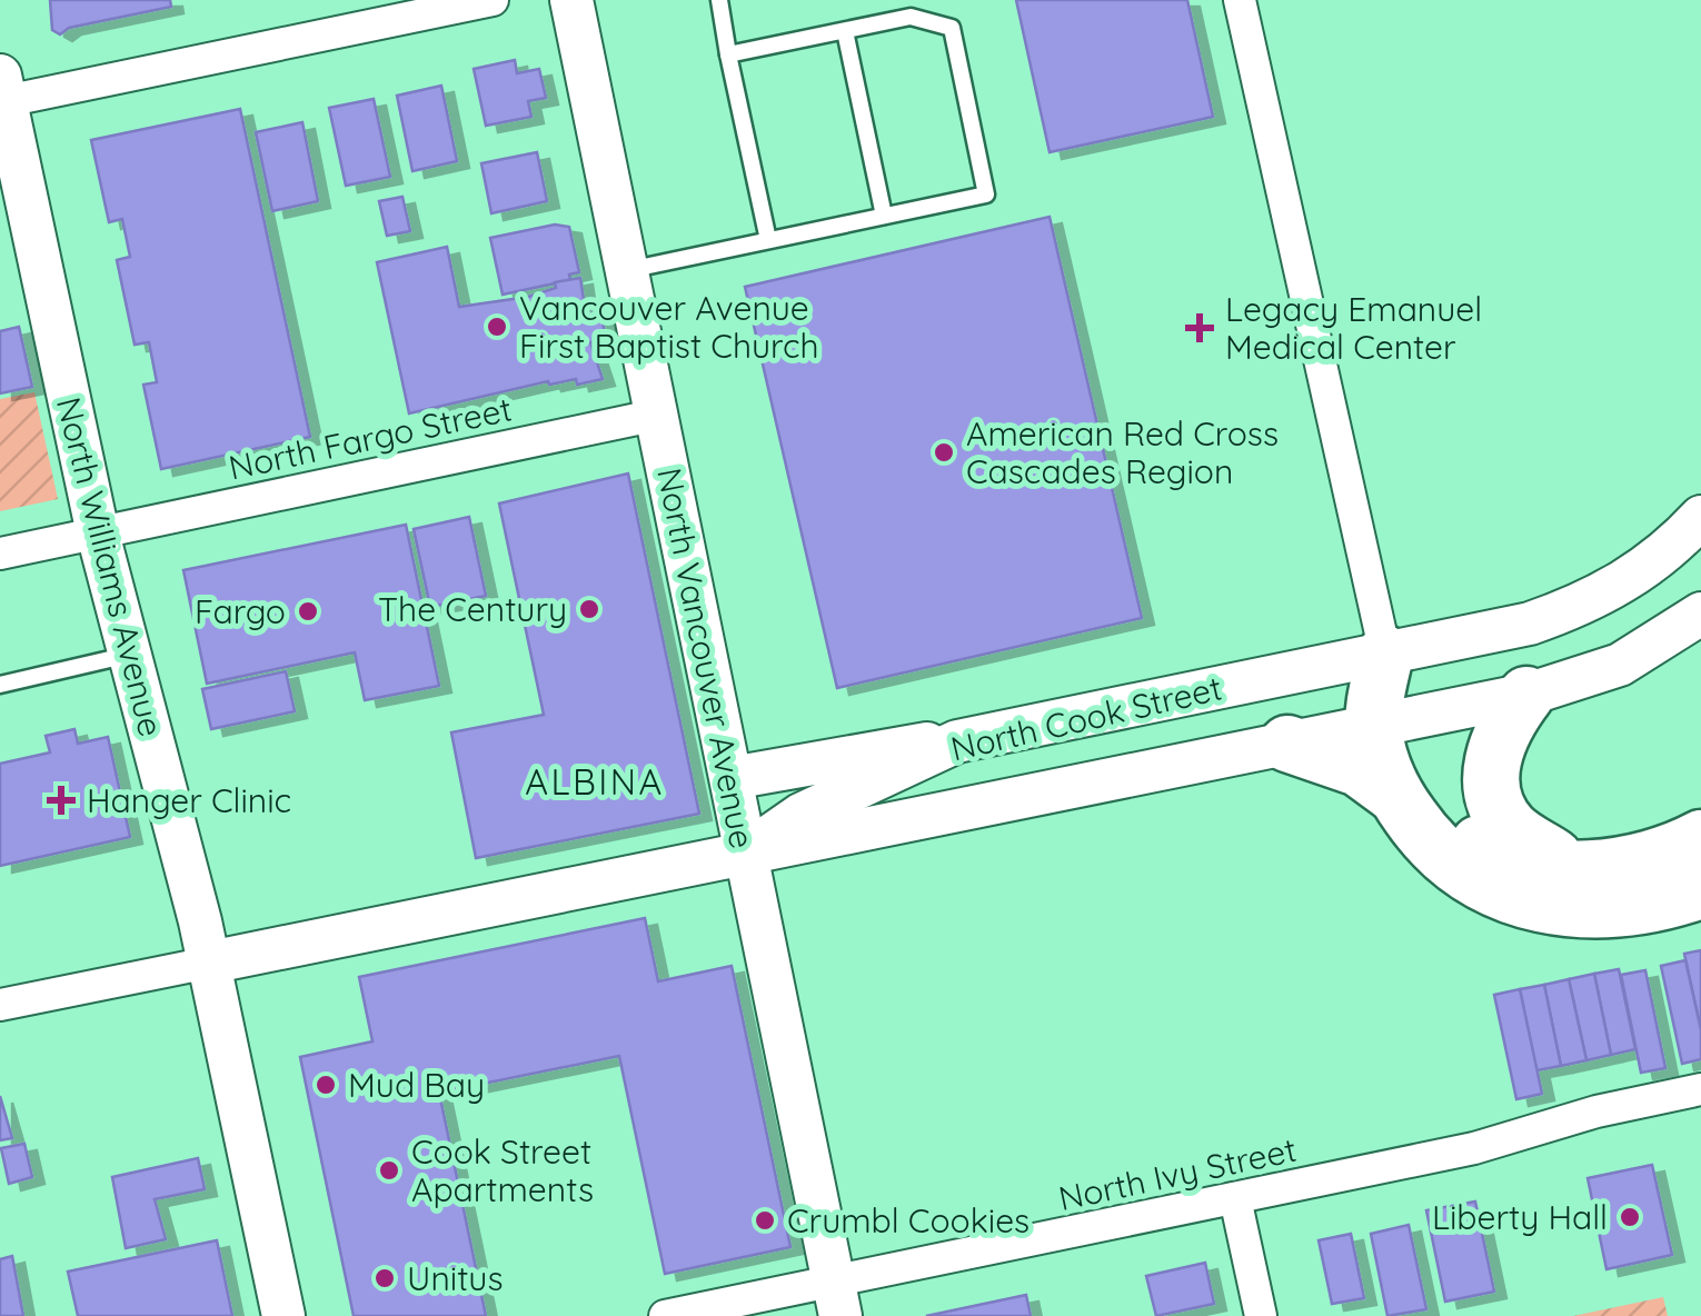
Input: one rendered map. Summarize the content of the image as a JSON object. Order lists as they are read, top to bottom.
{
  "streets": {
    "main road": ["North Williams Avenue", "North Vancouver Avenue", "North Cook Street"],
    "street": ["North Fargo Street", "North Ivy Street"]
  },
  "crossings": [
    ["North Fargo Street", "North Williams Avenue"],
    ["North Fargo Street", "North Vancouver Avenue"],
    ["North Williams Avenue", "North Cook Street"],
    ["North Vancouver Avenue", "North Cook Street"],
    ["North Vancouver Avenue", "North Ivy Street"]
  ],
  "districts": ["ALBINA"],
  "places": {
    "other": [
      "Vancouver Avenue First Baptist Church",
      "American Red Cross Cascades Region",
      "The Century",
      "Fargo",
      "Mud Bay",
      "Cook Street Apartments",
      "Liberty Hall",
      "Crumbl Cookies",
      "Unitus"
    ],
    "health": ["Legacy Emanuel Medical Center", "Hanger Clinic"]
  }
}
